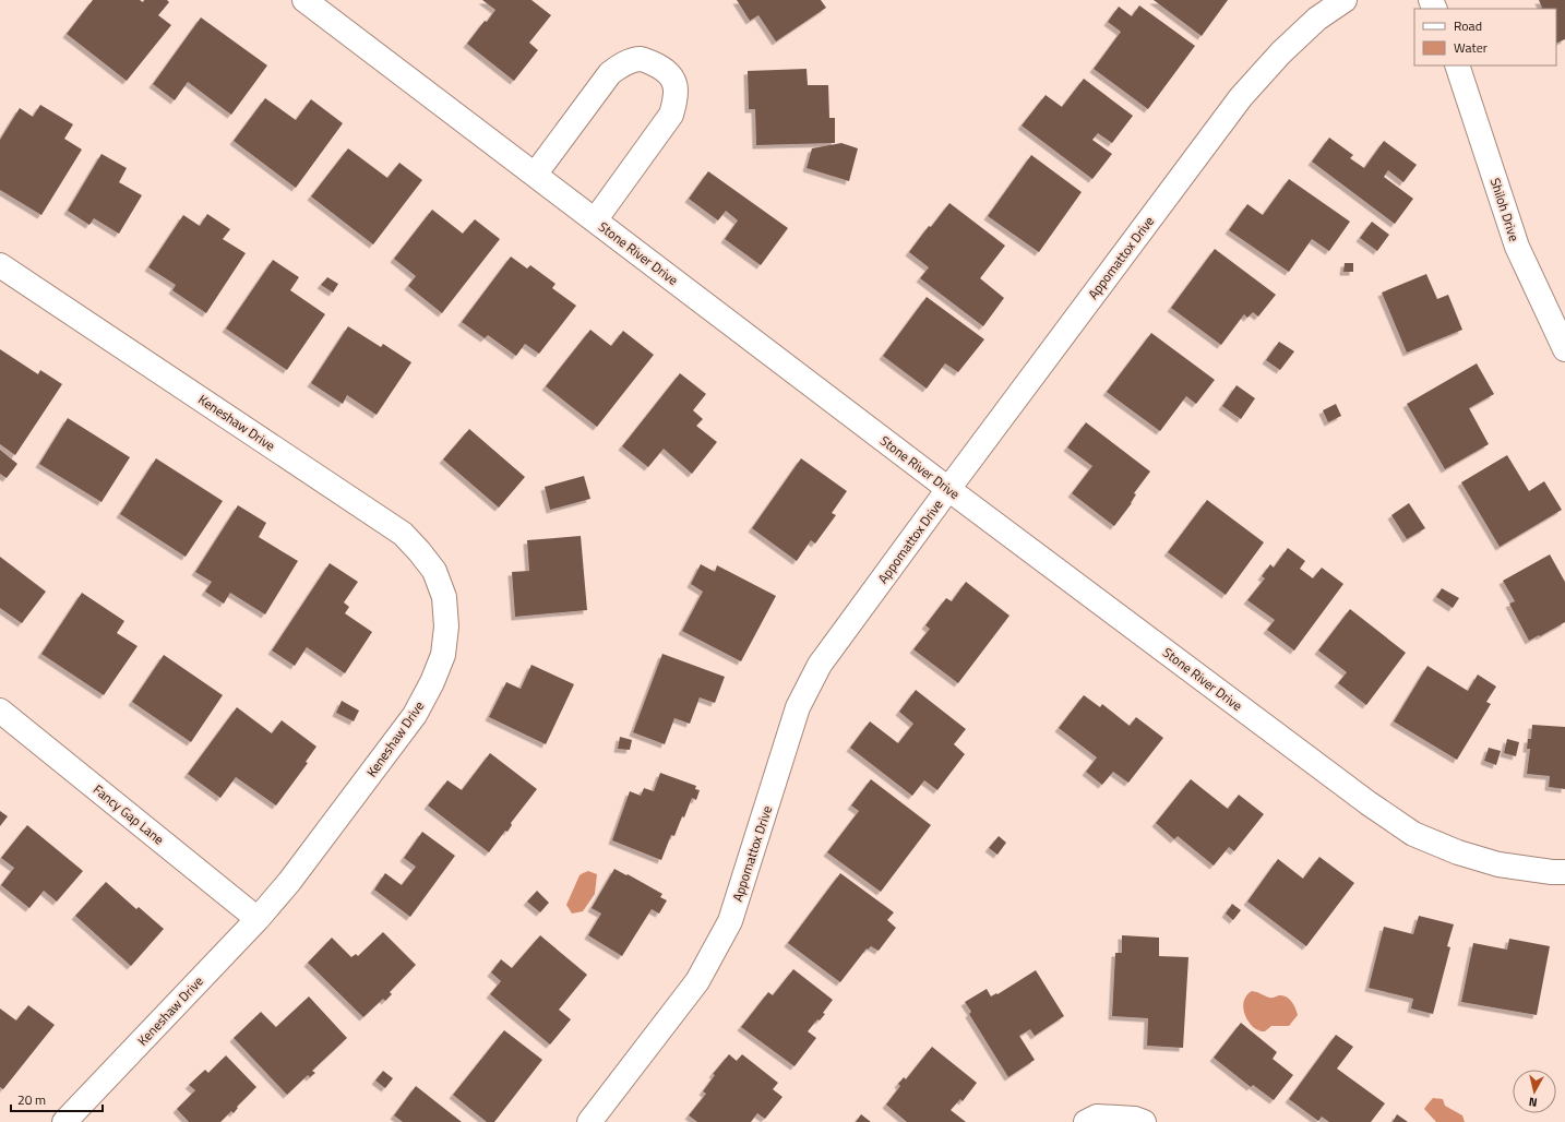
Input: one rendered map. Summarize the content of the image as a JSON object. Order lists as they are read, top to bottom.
{
  "streets": {
    "street": [
      "Shiloh Drive",
      "Stone River Drive",
      "Appomattox Drive",
      "Keneshaw Drive",
      "Fancy Gap Lane"
    ]
  },
  "crossings": [
    ["Stone River Drive", "Appomattox Drive"],
    ["Keneshaw Drive", "Fancy Gap Lane"]
  ],
  "legend": ["Road", "Water"],
  "scale_bar": "20 m",
  "north": "bottom"
}
